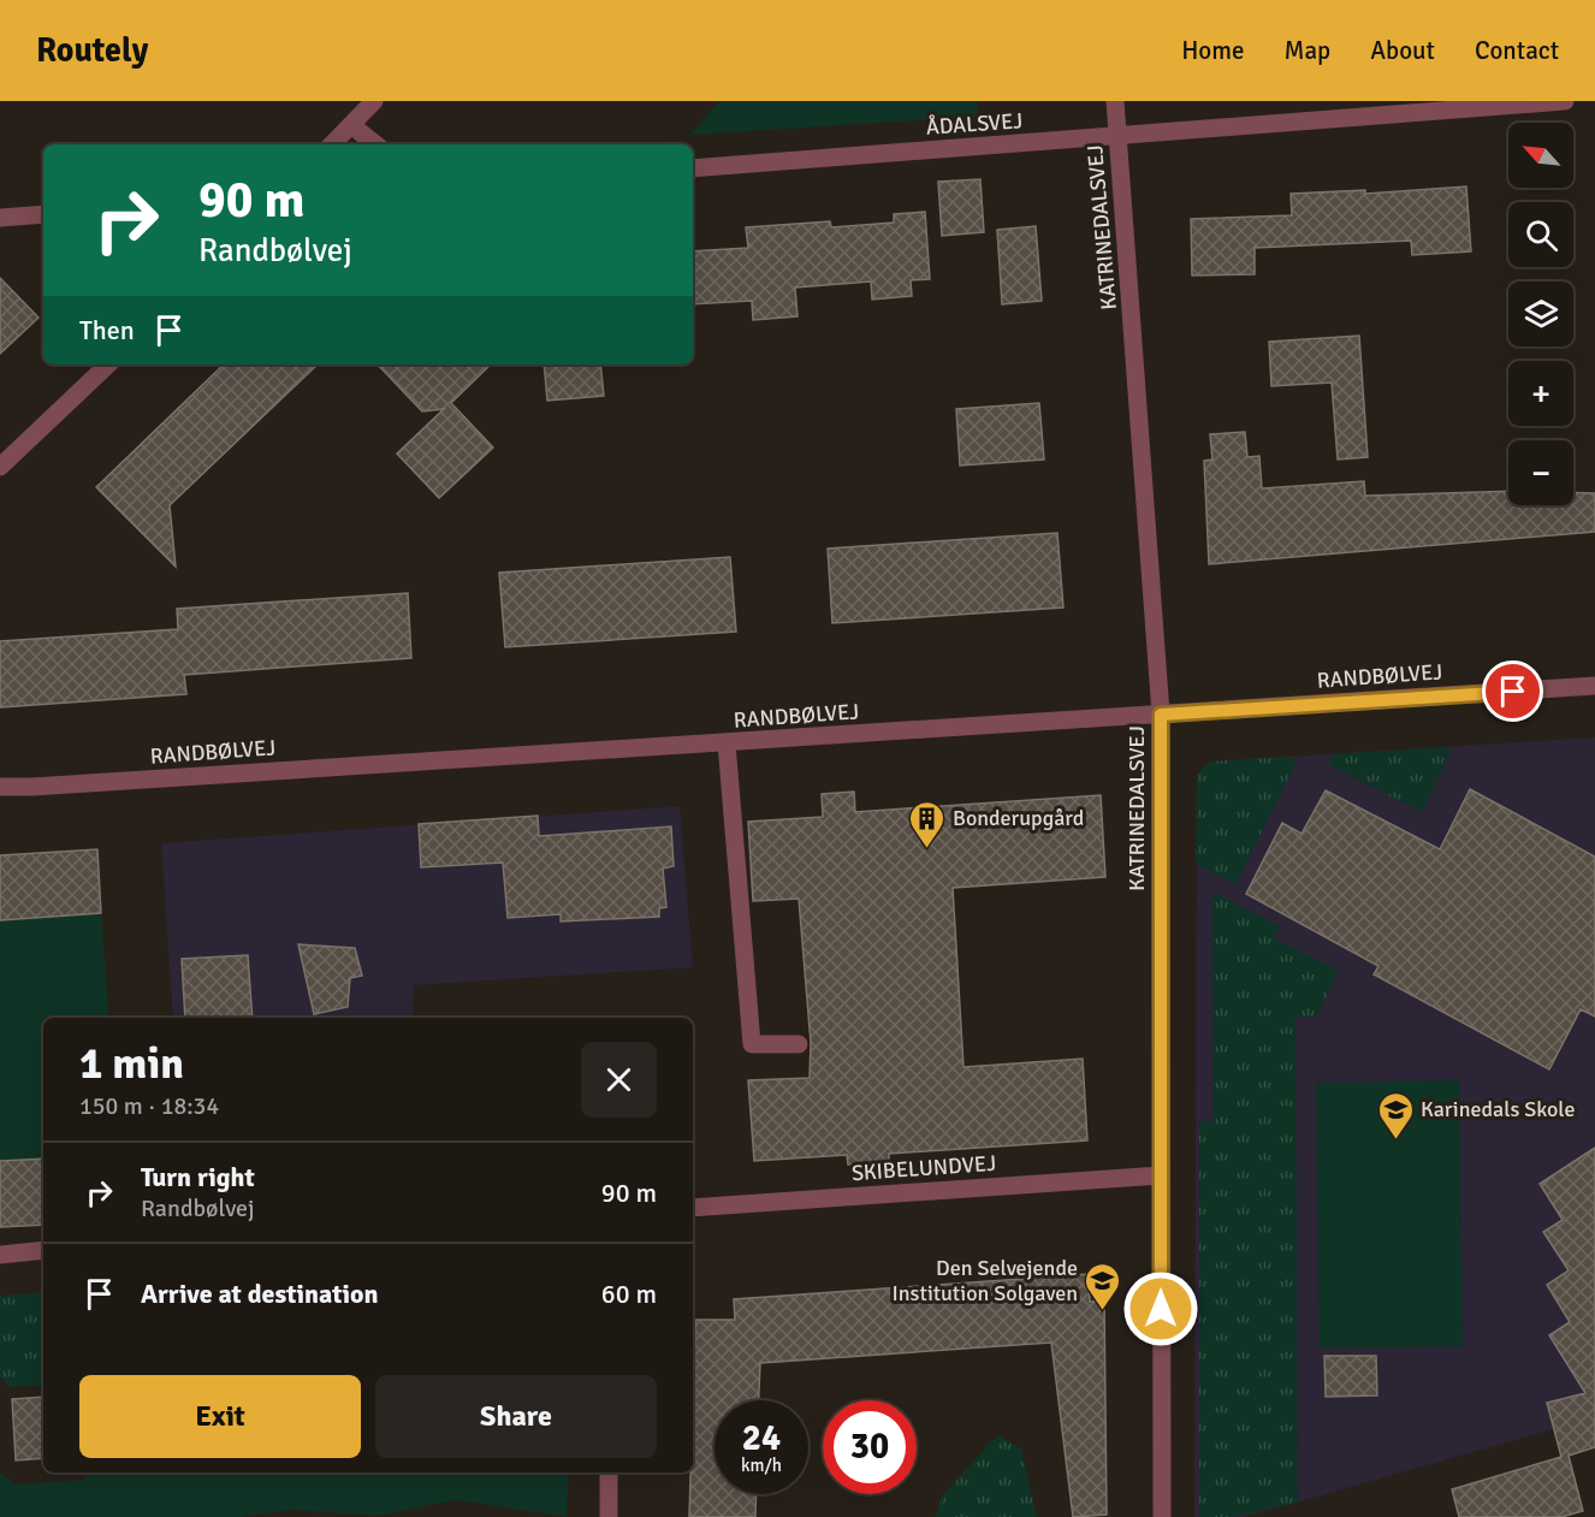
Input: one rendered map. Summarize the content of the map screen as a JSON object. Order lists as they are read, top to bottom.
{
  "streets": {
    "street": [
      "ÅDALSVEJ",
      "KATRINEDALSVEJ",
      "RANDBØLVEJ",
      "SKIBELUNDVEJ"
    ]
  },
  "crossings": [
    ["ÅDALSVEJ", "KATRINEDALSVEJ"],
    ["KATRINEDALSVEJ", "RANDBØLVEJ"],
    ["KATRINEDALSVEJ", "SKIBELUNDVEJ"]
  ],
  "places": {
    "building": ["Bonderupgård"],
    "school or university": ["Karinedals Skole", "Den Selvejende Institution Solgaven"]
  },
  "north": "top left",
  "page": {
    "header": "Routely",
    "nav": [
      "Home",
      "Map",
      "About",
      "Contact"
    ],
    "map_buttons": ["+", "−"],
    "turn": ["90 m", "Randbølvej"],
    "then": "Then",
    "heading": ["1 min", "150 m · 18:34"],
    "list": [
      {
        "name": "Turn right",
        "note": "Randbølvej",
        "value": "90 m"
      },
      {
        "name": "Arrive at destination",
        "value": "60 m"
      }
    ],
    "buttons": ["Exit", "Share"],
    "speed": "24 km/h",
    "limit": "30"
  }
}
